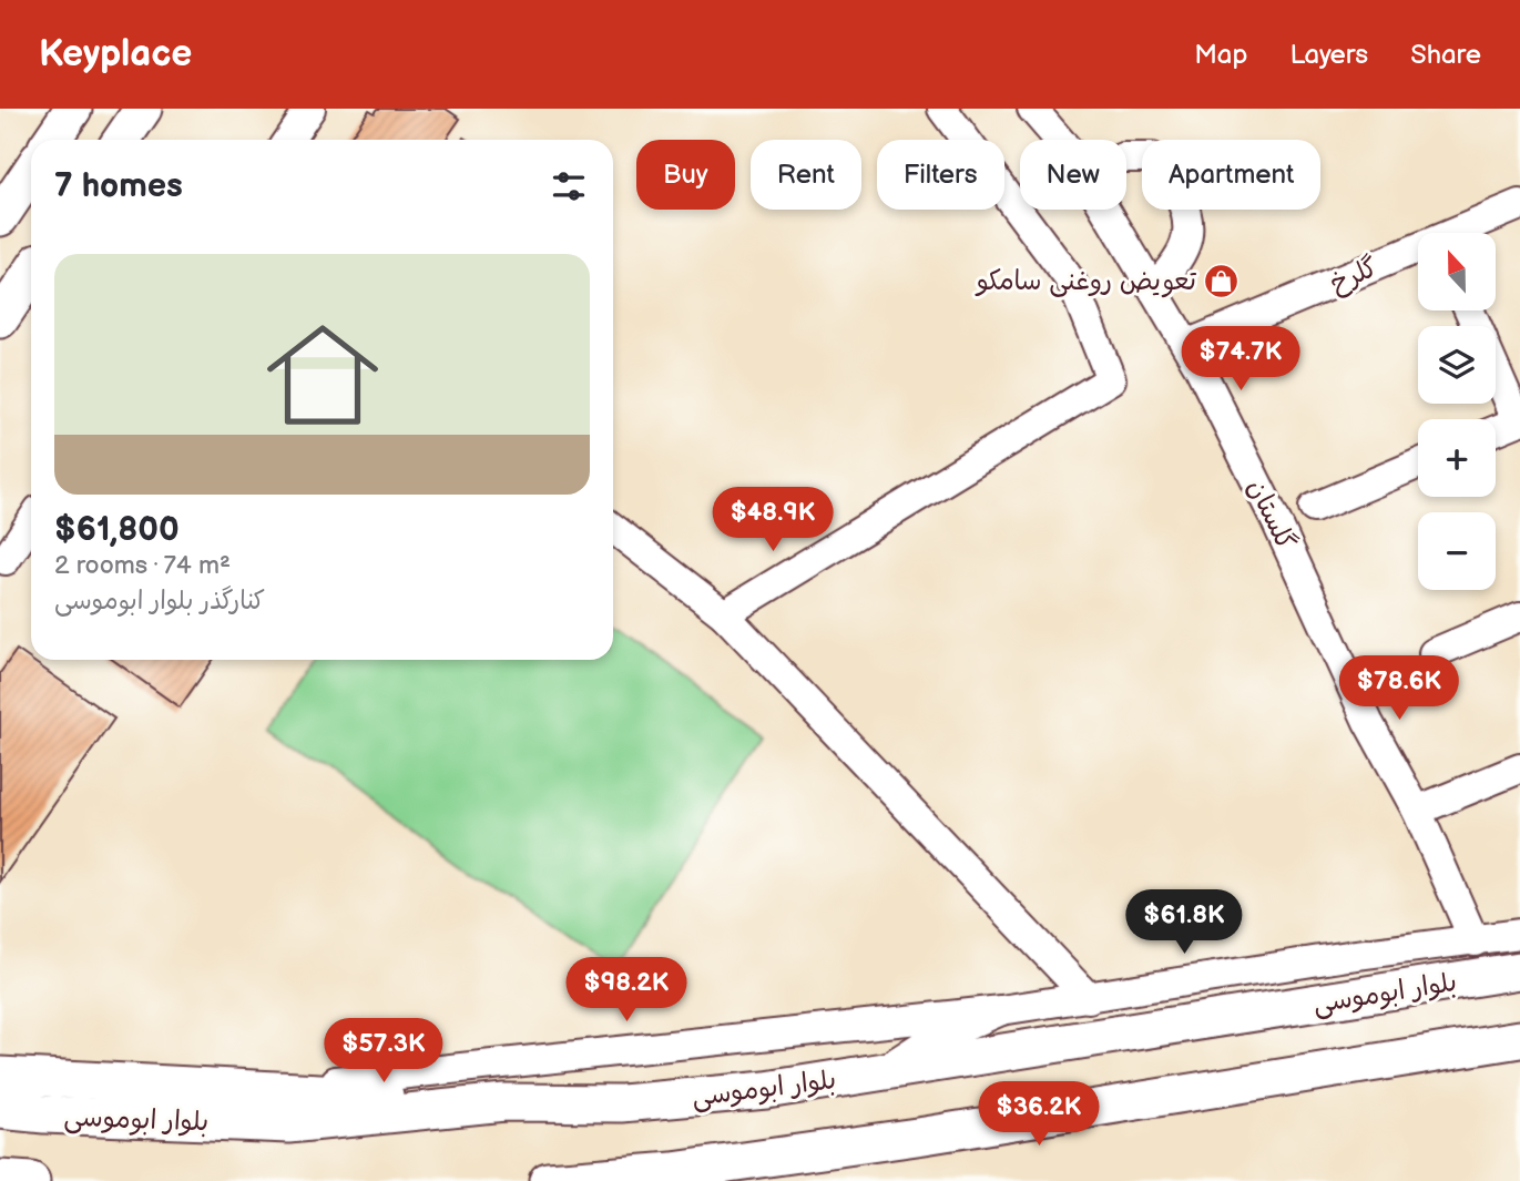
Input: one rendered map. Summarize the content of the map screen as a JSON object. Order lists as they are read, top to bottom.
{
  "streets": {
    "main road": ["بلوار ابوموسی"],
    "street": ["گلرخ", "گلستان"]
  },
  "crossings": [
    ["گلرخ", "گلستان"]
  ],
  "places": {
    "shop": ["تعویض روغنی سامکو"]
  },
  "north": "top",
  "page": {
    "header": "Keyplace",
    "nav": ["Map", "Layers", "Share"],
    "chip": [
      "Buy",
      "Rent",
      "Filters",
      "New",
      "Apartment"
    ],
    "heading": "7 homes",
    "map_buttons": ["+", "−"],
    "list": [
      {
        "name": "$61,800",
        "note": "2 rooms · 74 m² · کنارگذر بلوار ابوموسی"
      }
    ],
    "price": [
      "$74.7K",
      "$48.9K",
      "$78.6K",
      "$61.8K",
      "$98.2K",
      "$57.3K",
      "$36.2K"
    ]
  }
}
